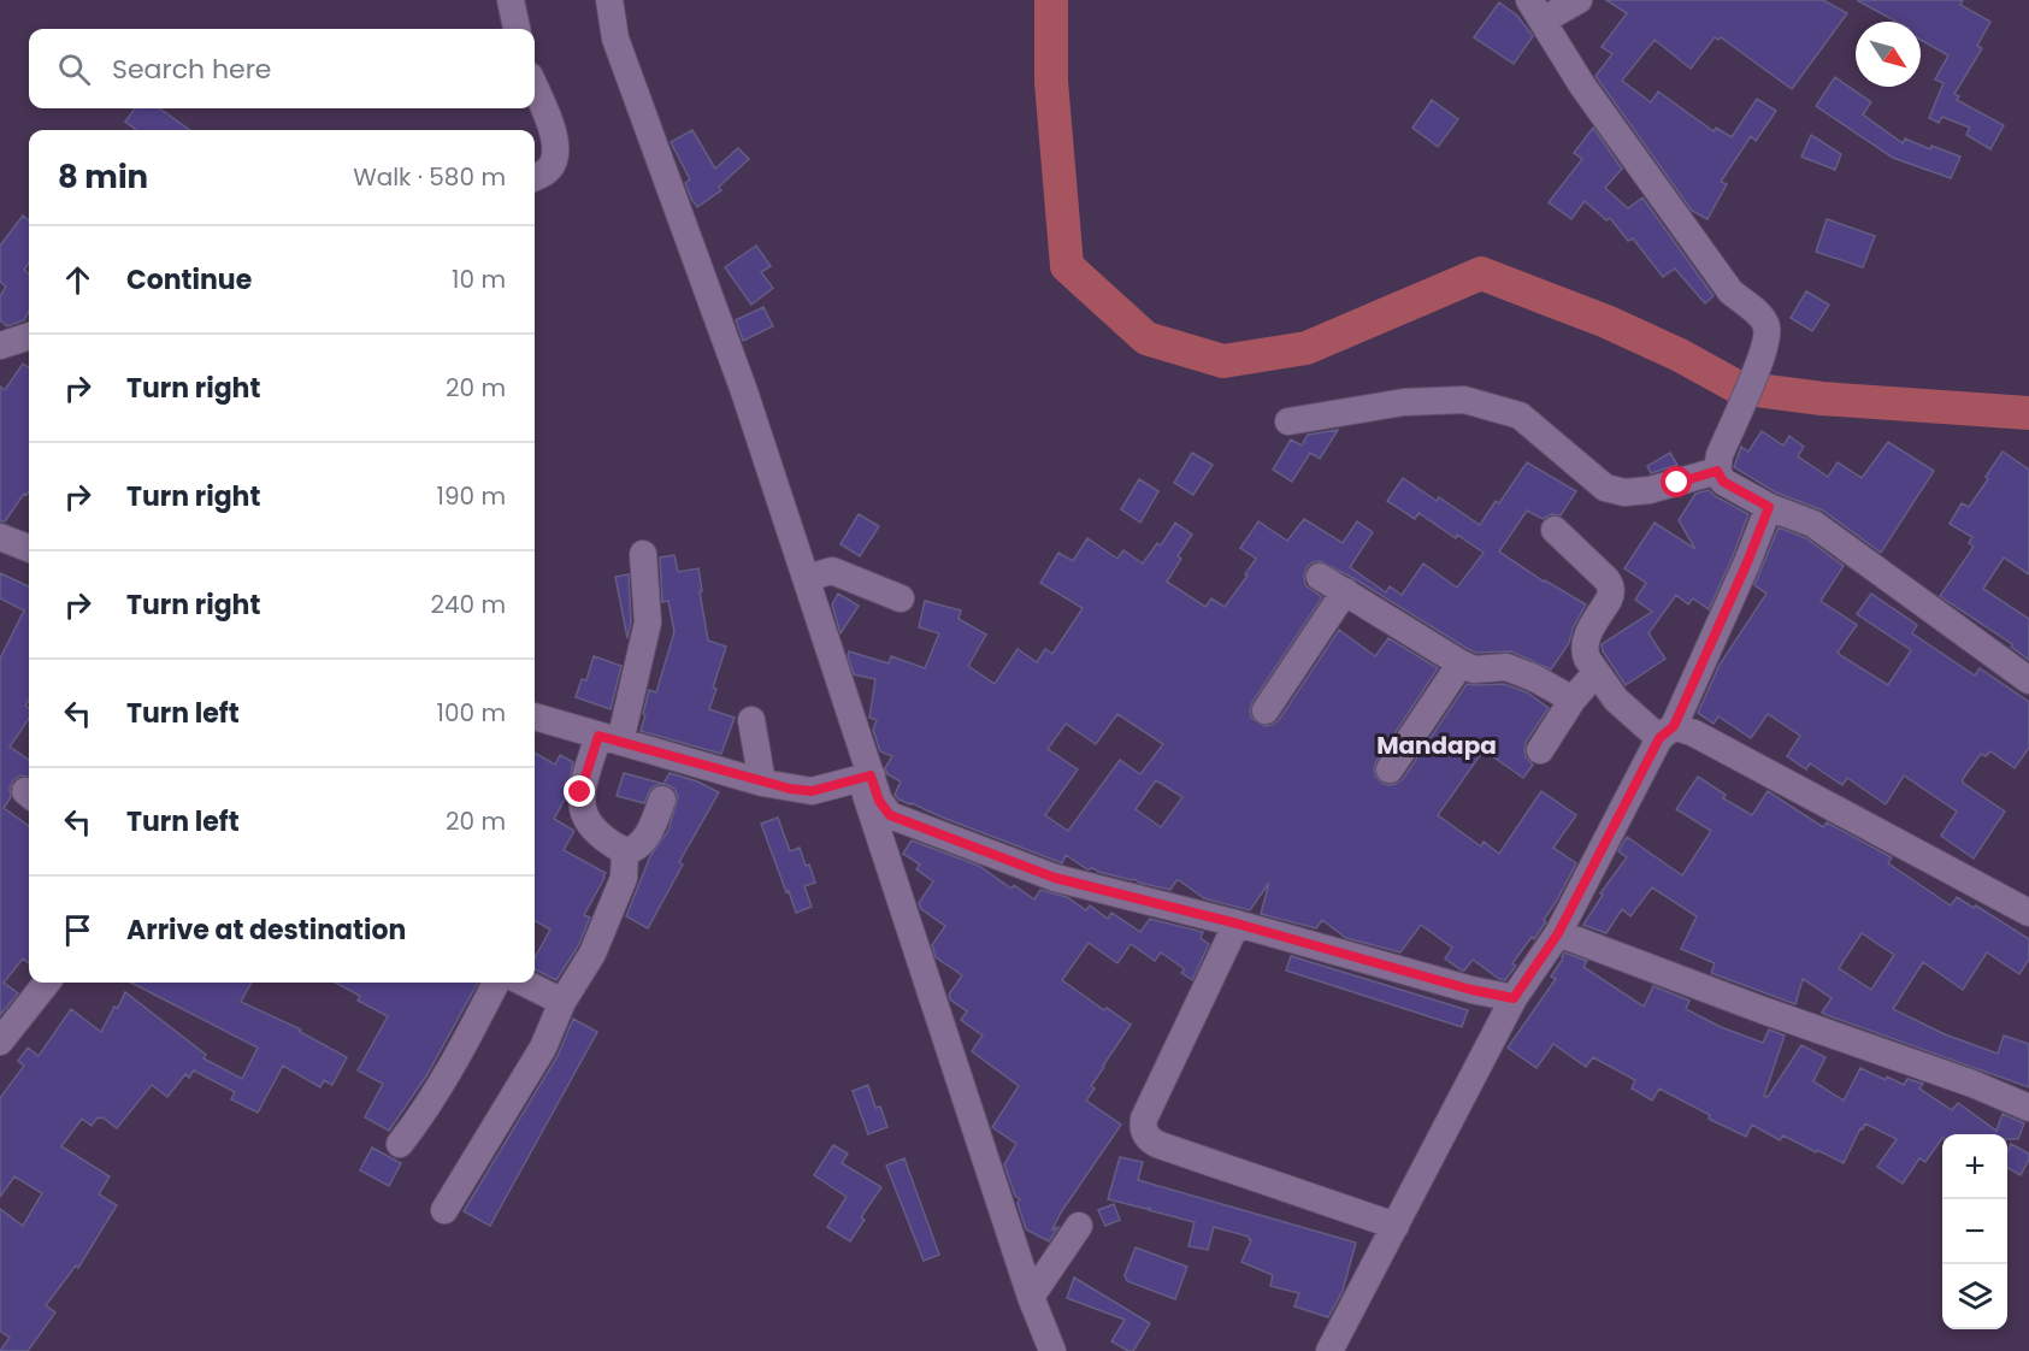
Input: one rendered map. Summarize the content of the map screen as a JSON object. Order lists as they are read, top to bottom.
{
  "districts": ["Mandapa"],
  "north": "bottom right",
  "page": {
    "search": "Search here",
    "heading": ["8 min", "Walk · 580 m"],
    "list": [
      ["Continue", "10 m"],
      ["Turn right", "20 m"],
      ["Turn right", "190 m"],
      ["Turn right", "240 m"],
      ["Turn left", "100 m"],
      ["Turn left", "20 m"],
      "Arrive at destination"
    ],
    "map_buttons": ["+", "−"]
  }
}
